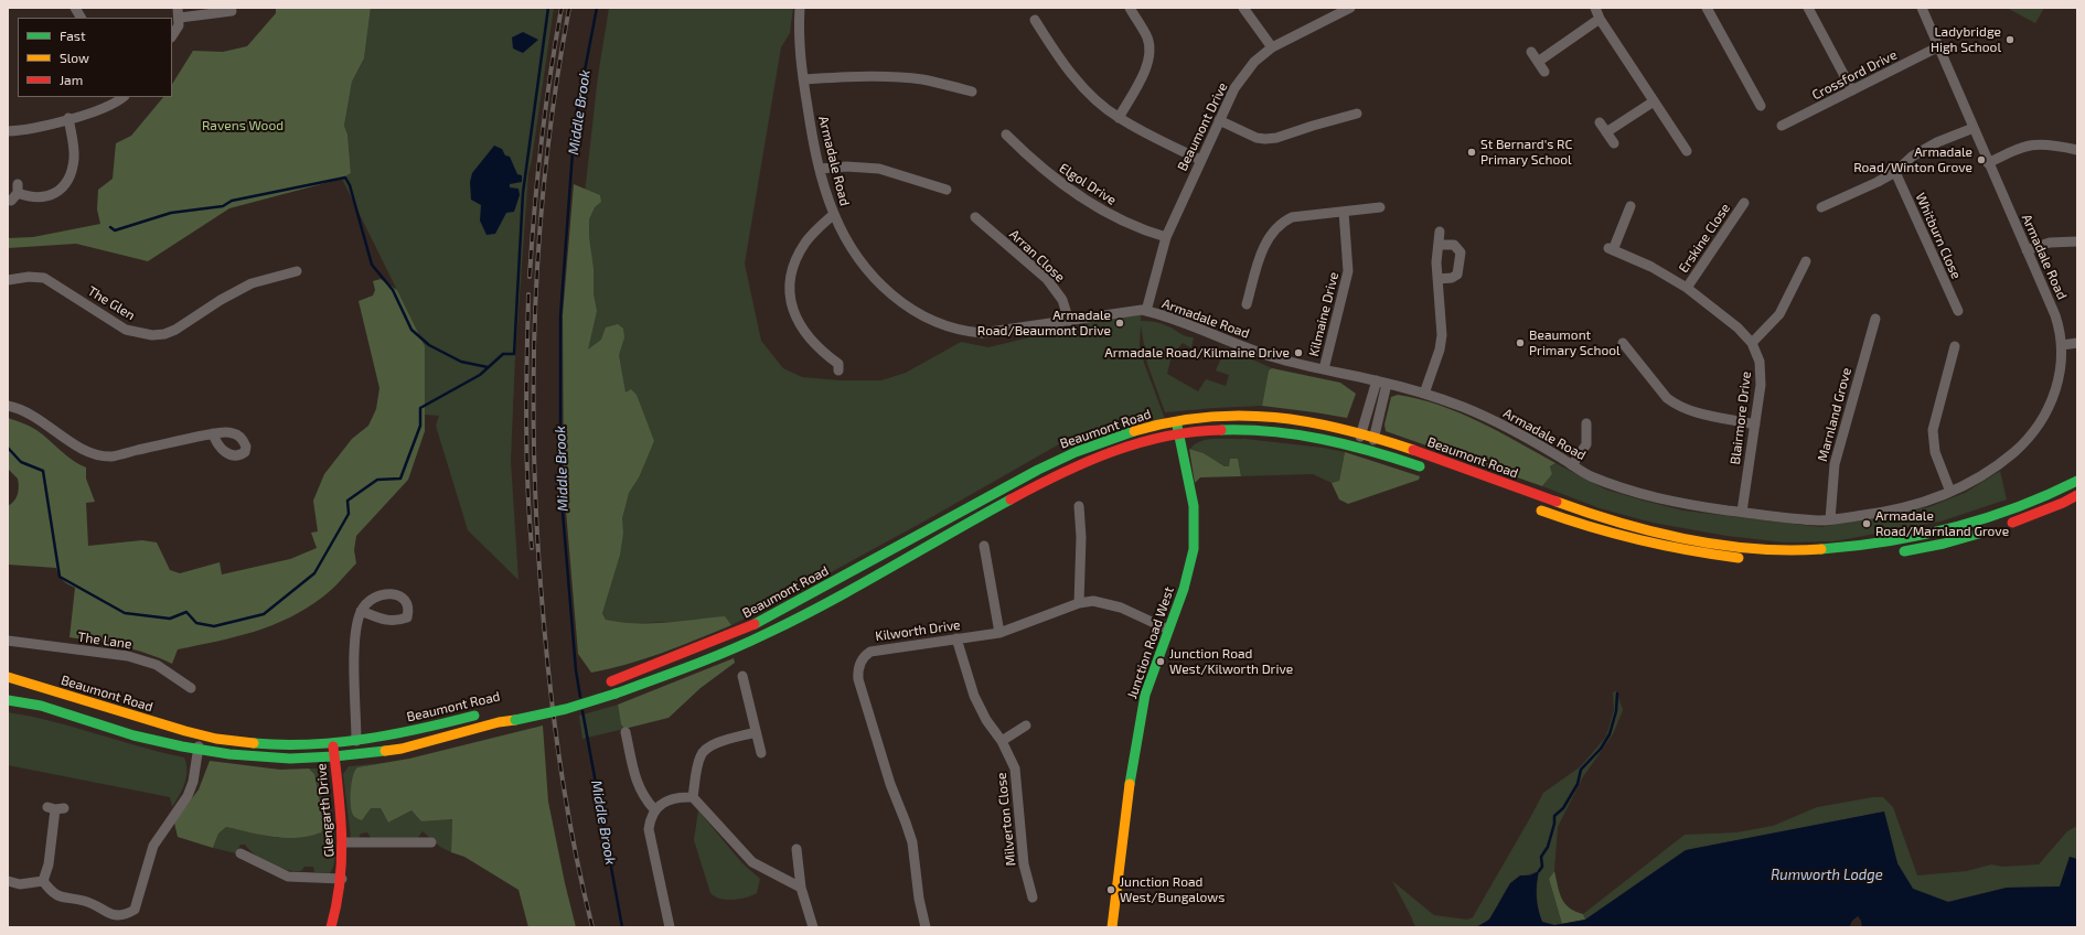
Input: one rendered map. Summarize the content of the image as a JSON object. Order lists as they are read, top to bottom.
{
  "streets": {
    "main road": ["Beaumont Road", "Junction Road West", "Glengarth Drive"],
    "street": [
      "Crossford Drive",
      "Beaumont Drive",
      "Armadale Road",
      "Elgol Drive",
      "Whitburn Close",
      "Erskine Close",
      "Arran Close",
      "The Glen",
      "Kilmaine Drive",
      "Marnland Grove",
      "Blairmore Drive",
      "Kilworth Drive",
      "The Lane",
      "Milverton Close"
    ]
  },
  "crossings": [
    ["Crossford Drive", "Armadale Road"],
    ["Beaumont Drive", "Armadale Road"],
    ["Beaumont Drive", "Elgol Drive"],
    ["Armadale Road", "Arran Close"],
    ["Armadale Road", "Kilmaine Drive"],
    ["Armadale Road", "Marnland Grove"],
    ["Armadale Road", "Blairmore Drive"],
    ["Erskine Close", "Blairmore Drive"],
    ["Beaumont Road", "Junction Road West"],
    ["Beaumont Road", "Glengarth Drive"],
    ["Kilworth Drive", "Junction Road West"],
    ["Kilworth Drive", "Milverton Close"]
  ],
  "water": ["Middle Brook", "Rumworth Lodge"],
  "parks": ["Ravens Wood"],
  "places": [
    "Ladybridge High School",
    "St Bernard's RC Primary School",
    "Armadale Road/Winton Grove",
    "Armadale Road/Beaumont Drive",
    "Beaumont Primary School",
    "Armadale Road/Kilmaine Drive",
    "Armadale Road/Marnland Grove",
    "Junction Road West/Kilworth Drive",
    "Junction Road West/Bungalows"
  ],
  "legend": ["Fast", "Slow", "Jam"]
}
